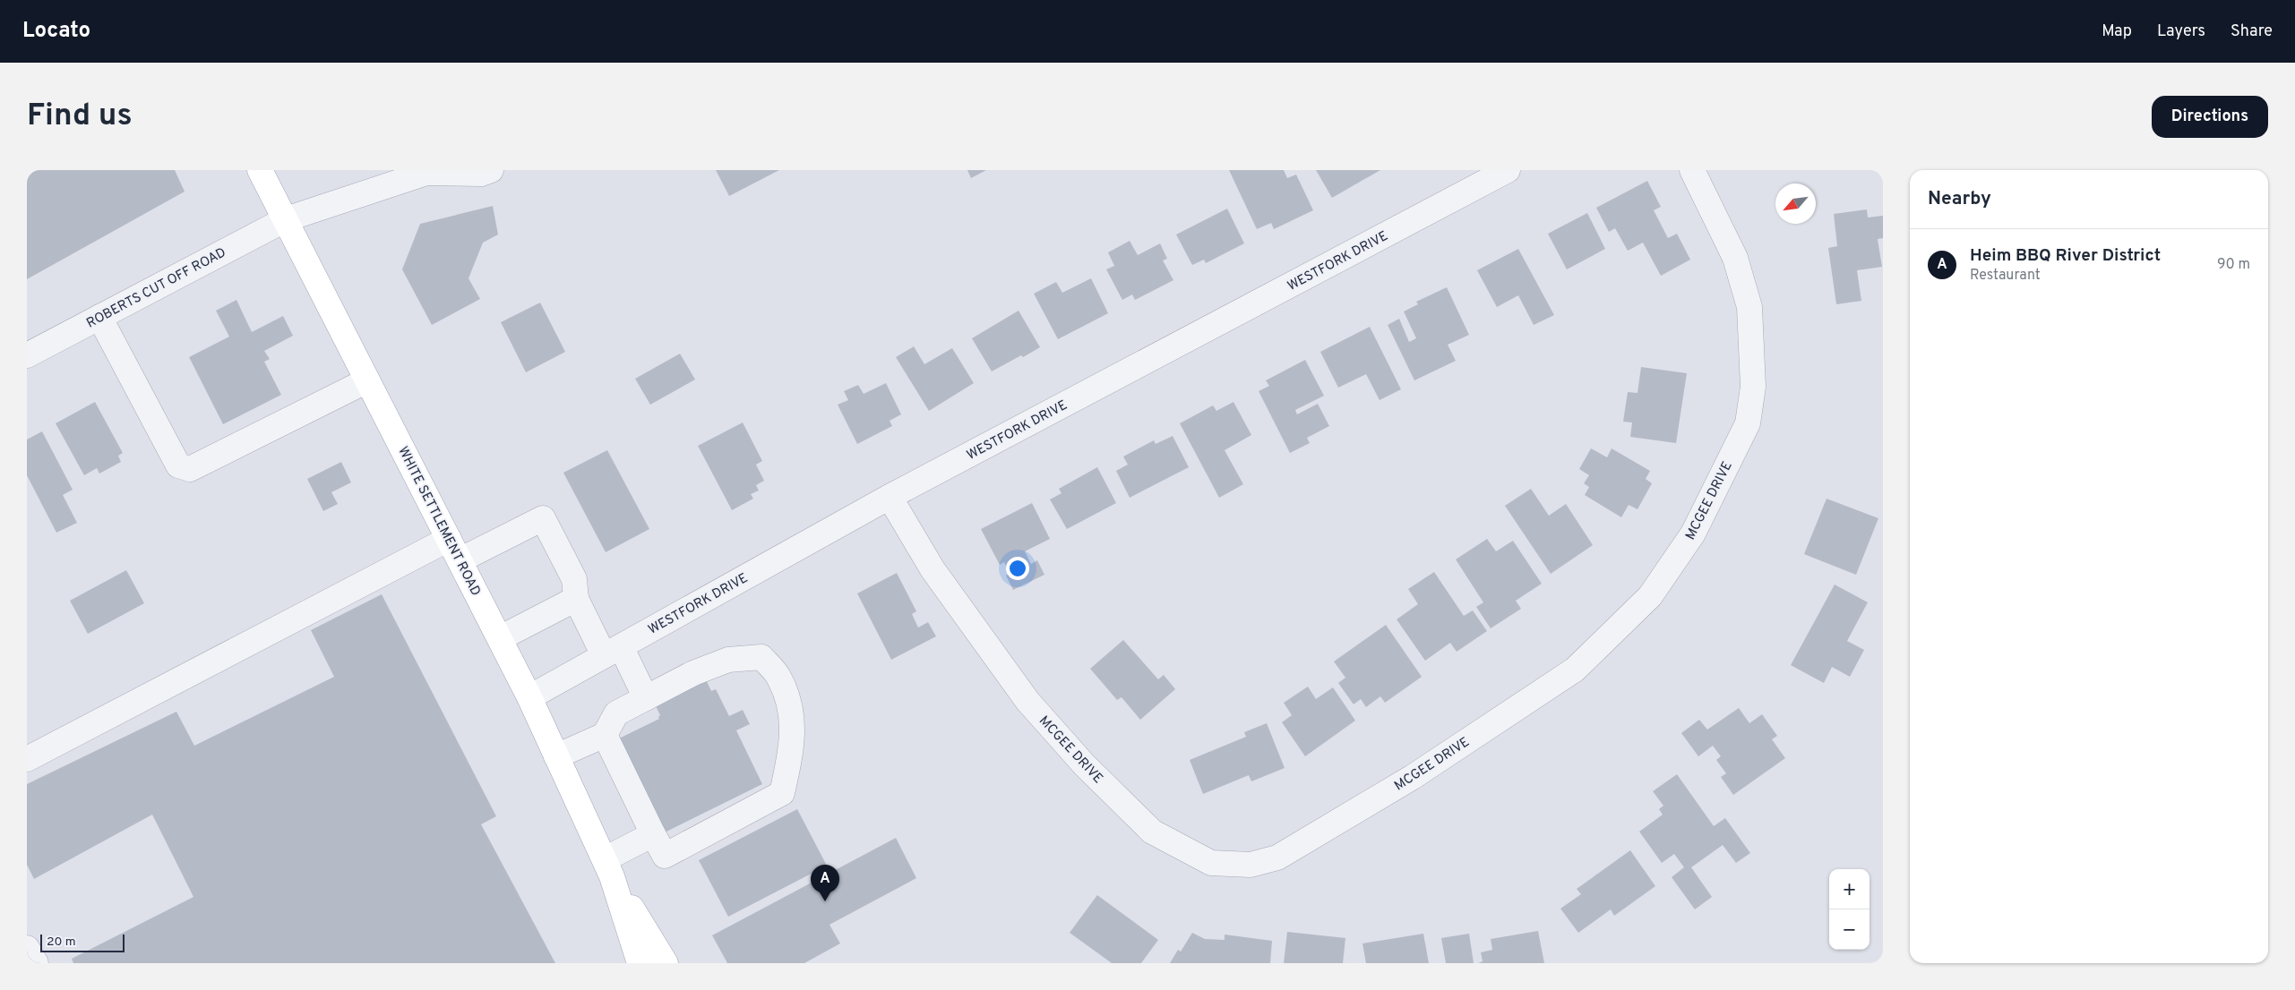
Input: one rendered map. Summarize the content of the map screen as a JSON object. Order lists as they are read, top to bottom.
{
  "streets": {
    "main road": ["WHITE SETTLEMENT ROAD"],
    "street": ["WESTFORK DRIVE", "ROBERTS CUT OFF ROAD", "MCGEE DRIVE"]
  },
  "crossings": [
    ["WESTFORK DRIVE", "MCGEE DRIVE"],
    ["WESTFORK DRIVE", "WHITE SETTLEMENT ROAD"],
    ["ROBERTS CUT OFF ROAD", "WHITE SETTLEMENT ROAD"]
  ],
  "scale_bar": "20 m",
  "north": "bottom left",
  "page": {
    "header": "Locato",
    "nav": ["Map", "Layers", "Share"],
    "buttons": "Directions",
    "title": "Find us",
    "heading": "Nearby",
    "list": [
      {
        "mark": "A",
        "name": "Heim BBQ River District",
        "note": "Restaurant",
        "value": "90 m"
      }
    ],
    "pins": "A",
    "map_buttons": ["+", "−"],
    "scale": "20 m"
  }
}
